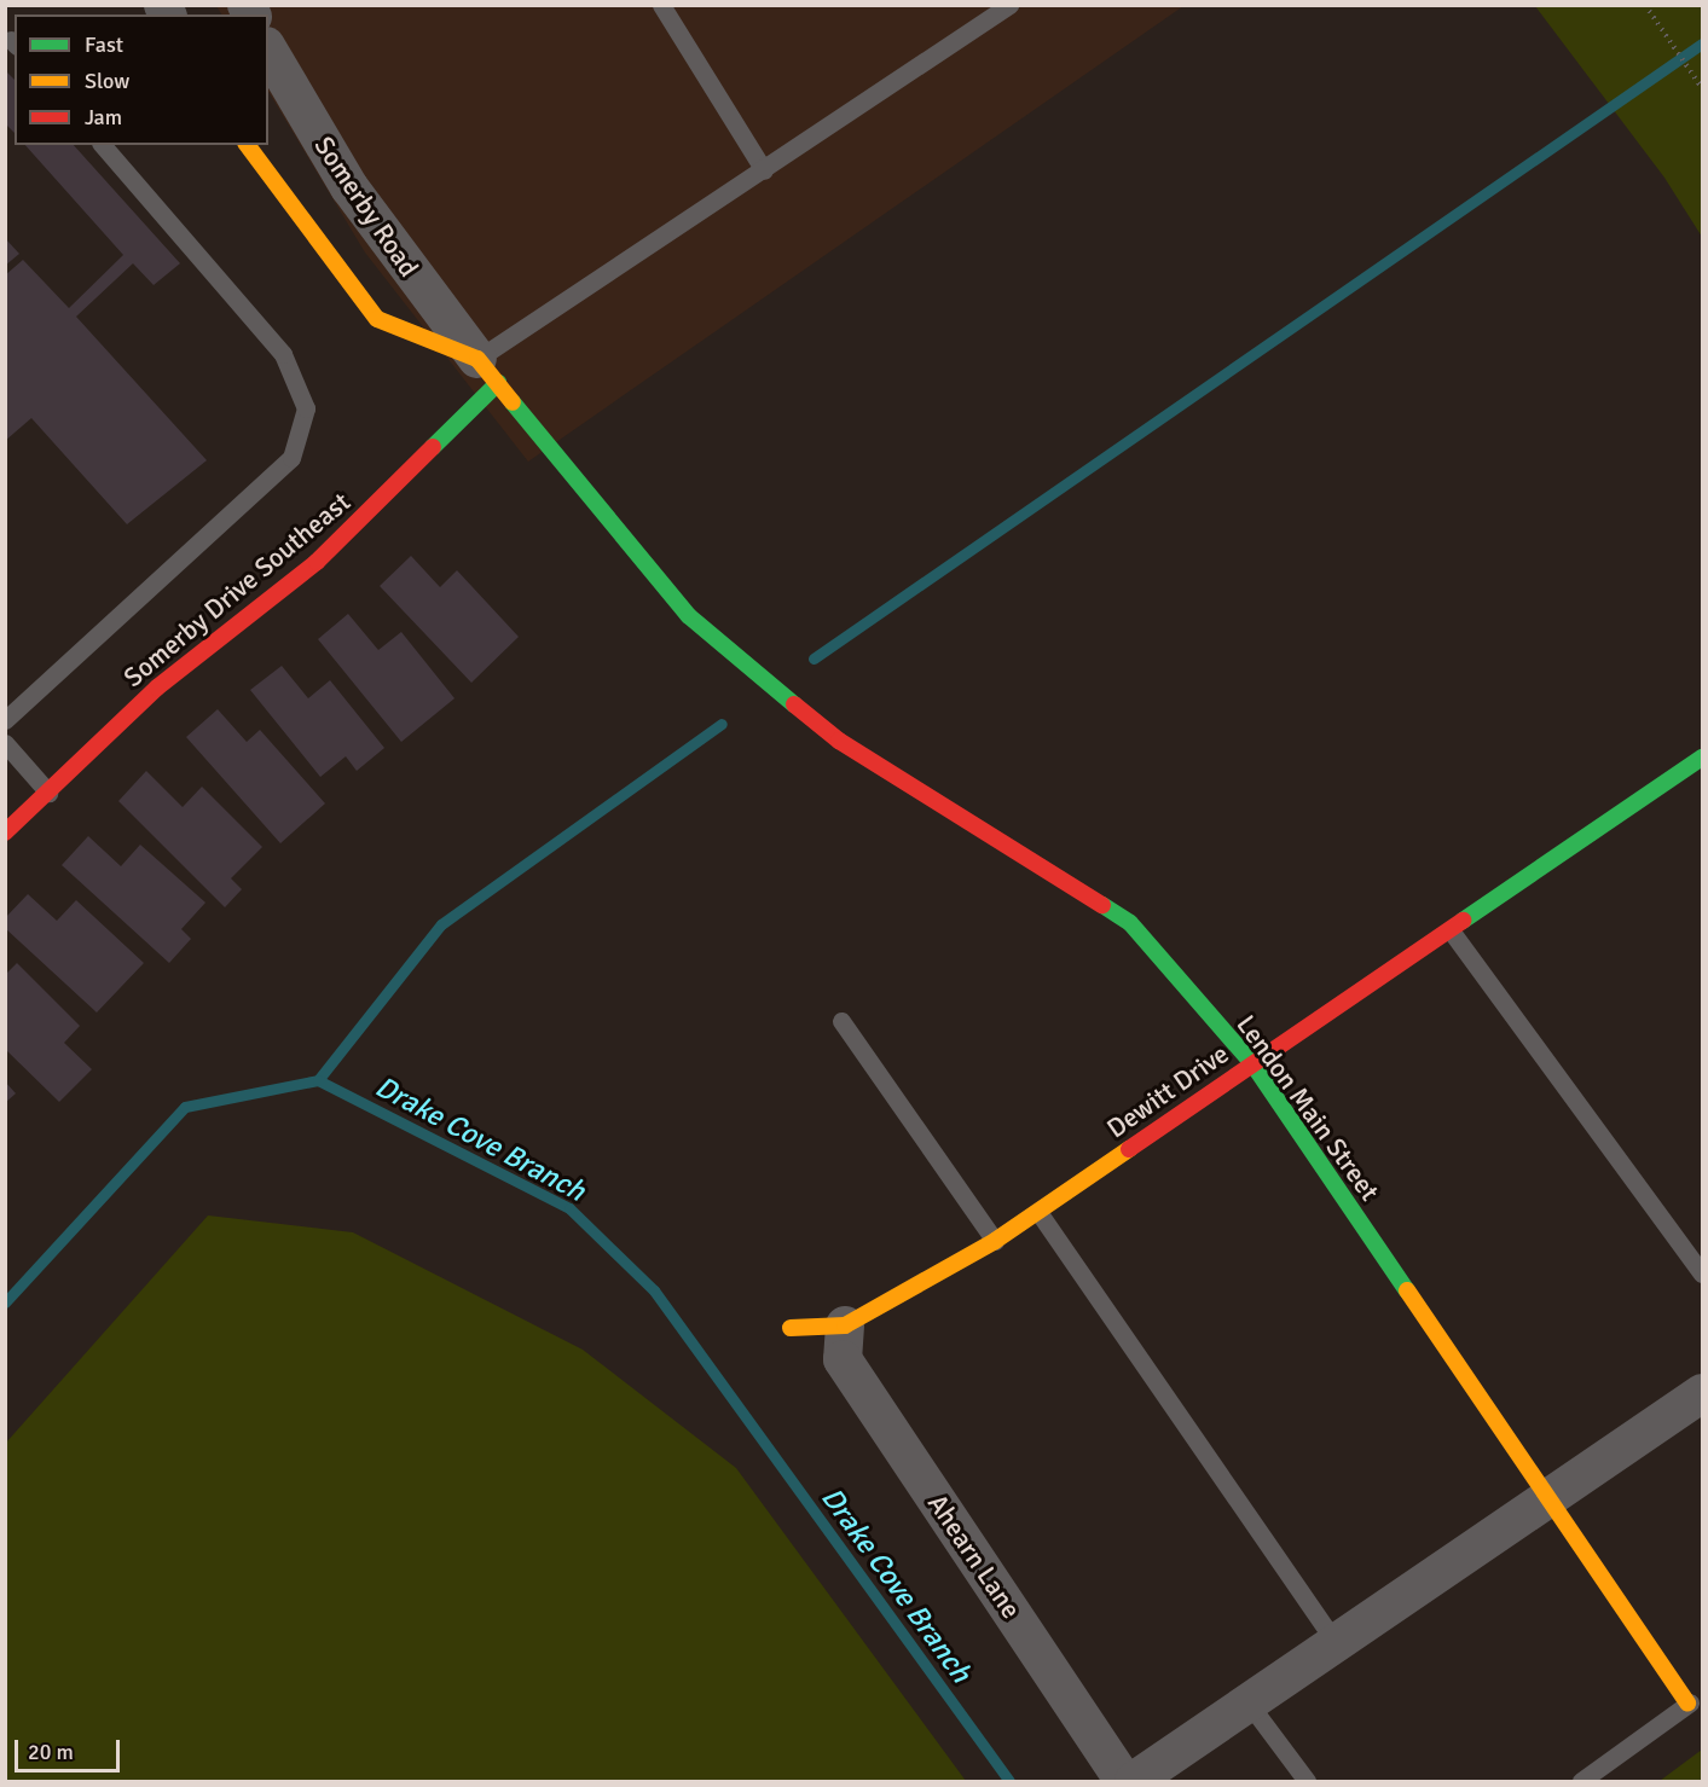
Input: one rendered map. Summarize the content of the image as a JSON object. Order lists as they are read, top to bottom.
{
  "streets": {
    "street": [
      "Somerby Road",
      "Somerby Drive Southeast",
      "Dewitt Drive",
      "Lendon Main Street",
      "Ahearn Lane"
    ]
  },
  "crossings": [
    ["Somerby Road", "Somerby Drive Southeast"],
    ["Somerby Road", "Lendon Main Street"],
    ["Somerby Drive Southeast", "Lendon Main Street"],
    ["Dewitt Drive", "Lendon Main Street"],
    ["Dewitt Drive", "Ahearn Lane"]
  ],
  "water": ["Drake Cove Branch"],
  "legend": ["Fast", "Slow", "Jam"],
  "scale_bar": "20 m"
}
